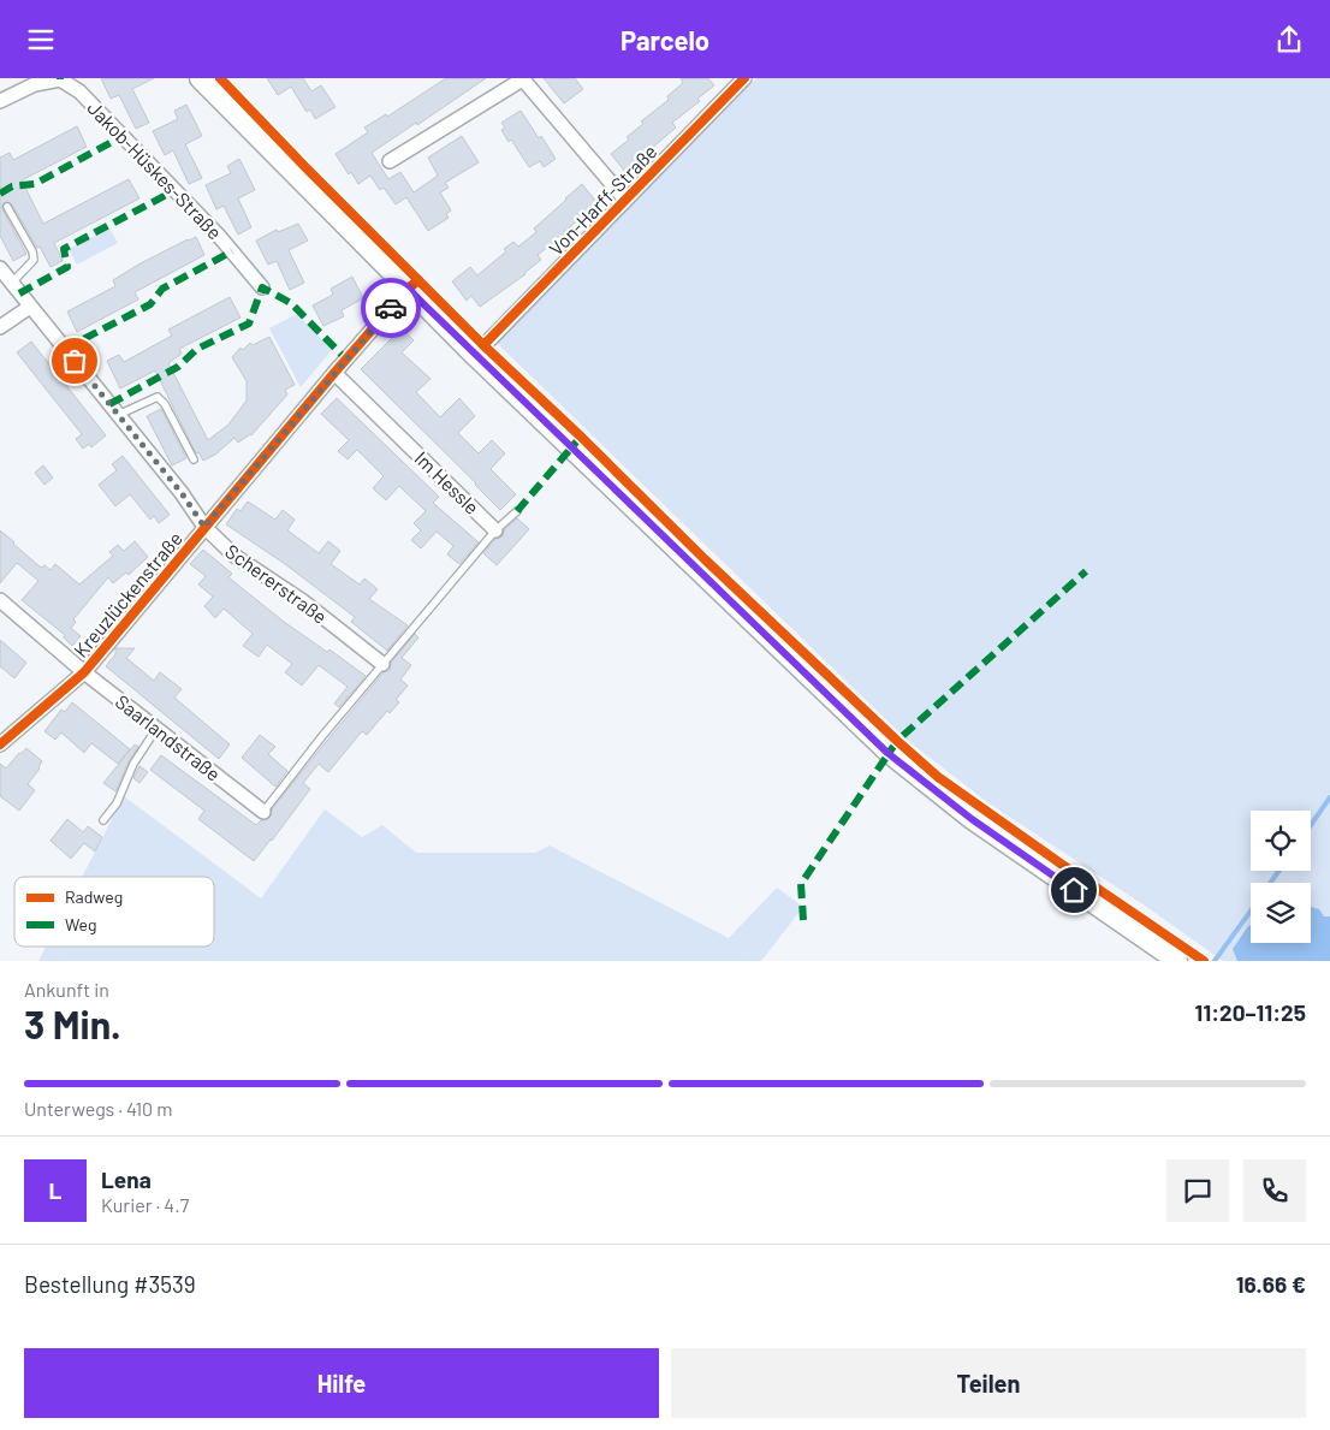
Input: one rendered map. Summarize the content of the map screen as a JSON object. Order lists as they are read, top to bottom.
{
  "streets": {
    "street": [
      "Jakob-Hüskes-Straße",
      "Von-Harff-Straße",
      "Im Hessle",
      "Schererstraße",
      "Kreuzlückenstraße",
      "Saarlandstraße"
    ]
  },
  "crossings": [
    ["Im Hessle", "Schererstraße"],
    ["Im Hessle", "Kreuzlückenstraße"],
    ["Im Hessle", "Saarlandstraße"],
    ["Schererstraße", "Kreuzlückenstraße"],
    ["Schererstraße", "Saarlandstraße"],
    ["Kreuzlückenstraße", "Saarlandstraße"]
  ],
  "legend": ["Radweg", "Weg"],
  "page": {
    "header": "Parcelo",
    "heading": ["3 Min.", "Ankunft in", "11:20–11:25"],
    "panel": [
      "Lena",
      "Kurier · 4.7",
      "Bestellung #3539",
      "16.66 €"
    ],
    "bar": "Unterwegs · 410 m",
    "round": "L",
    "buttons": ["Hilfe", "Teilen"]
  }
}
